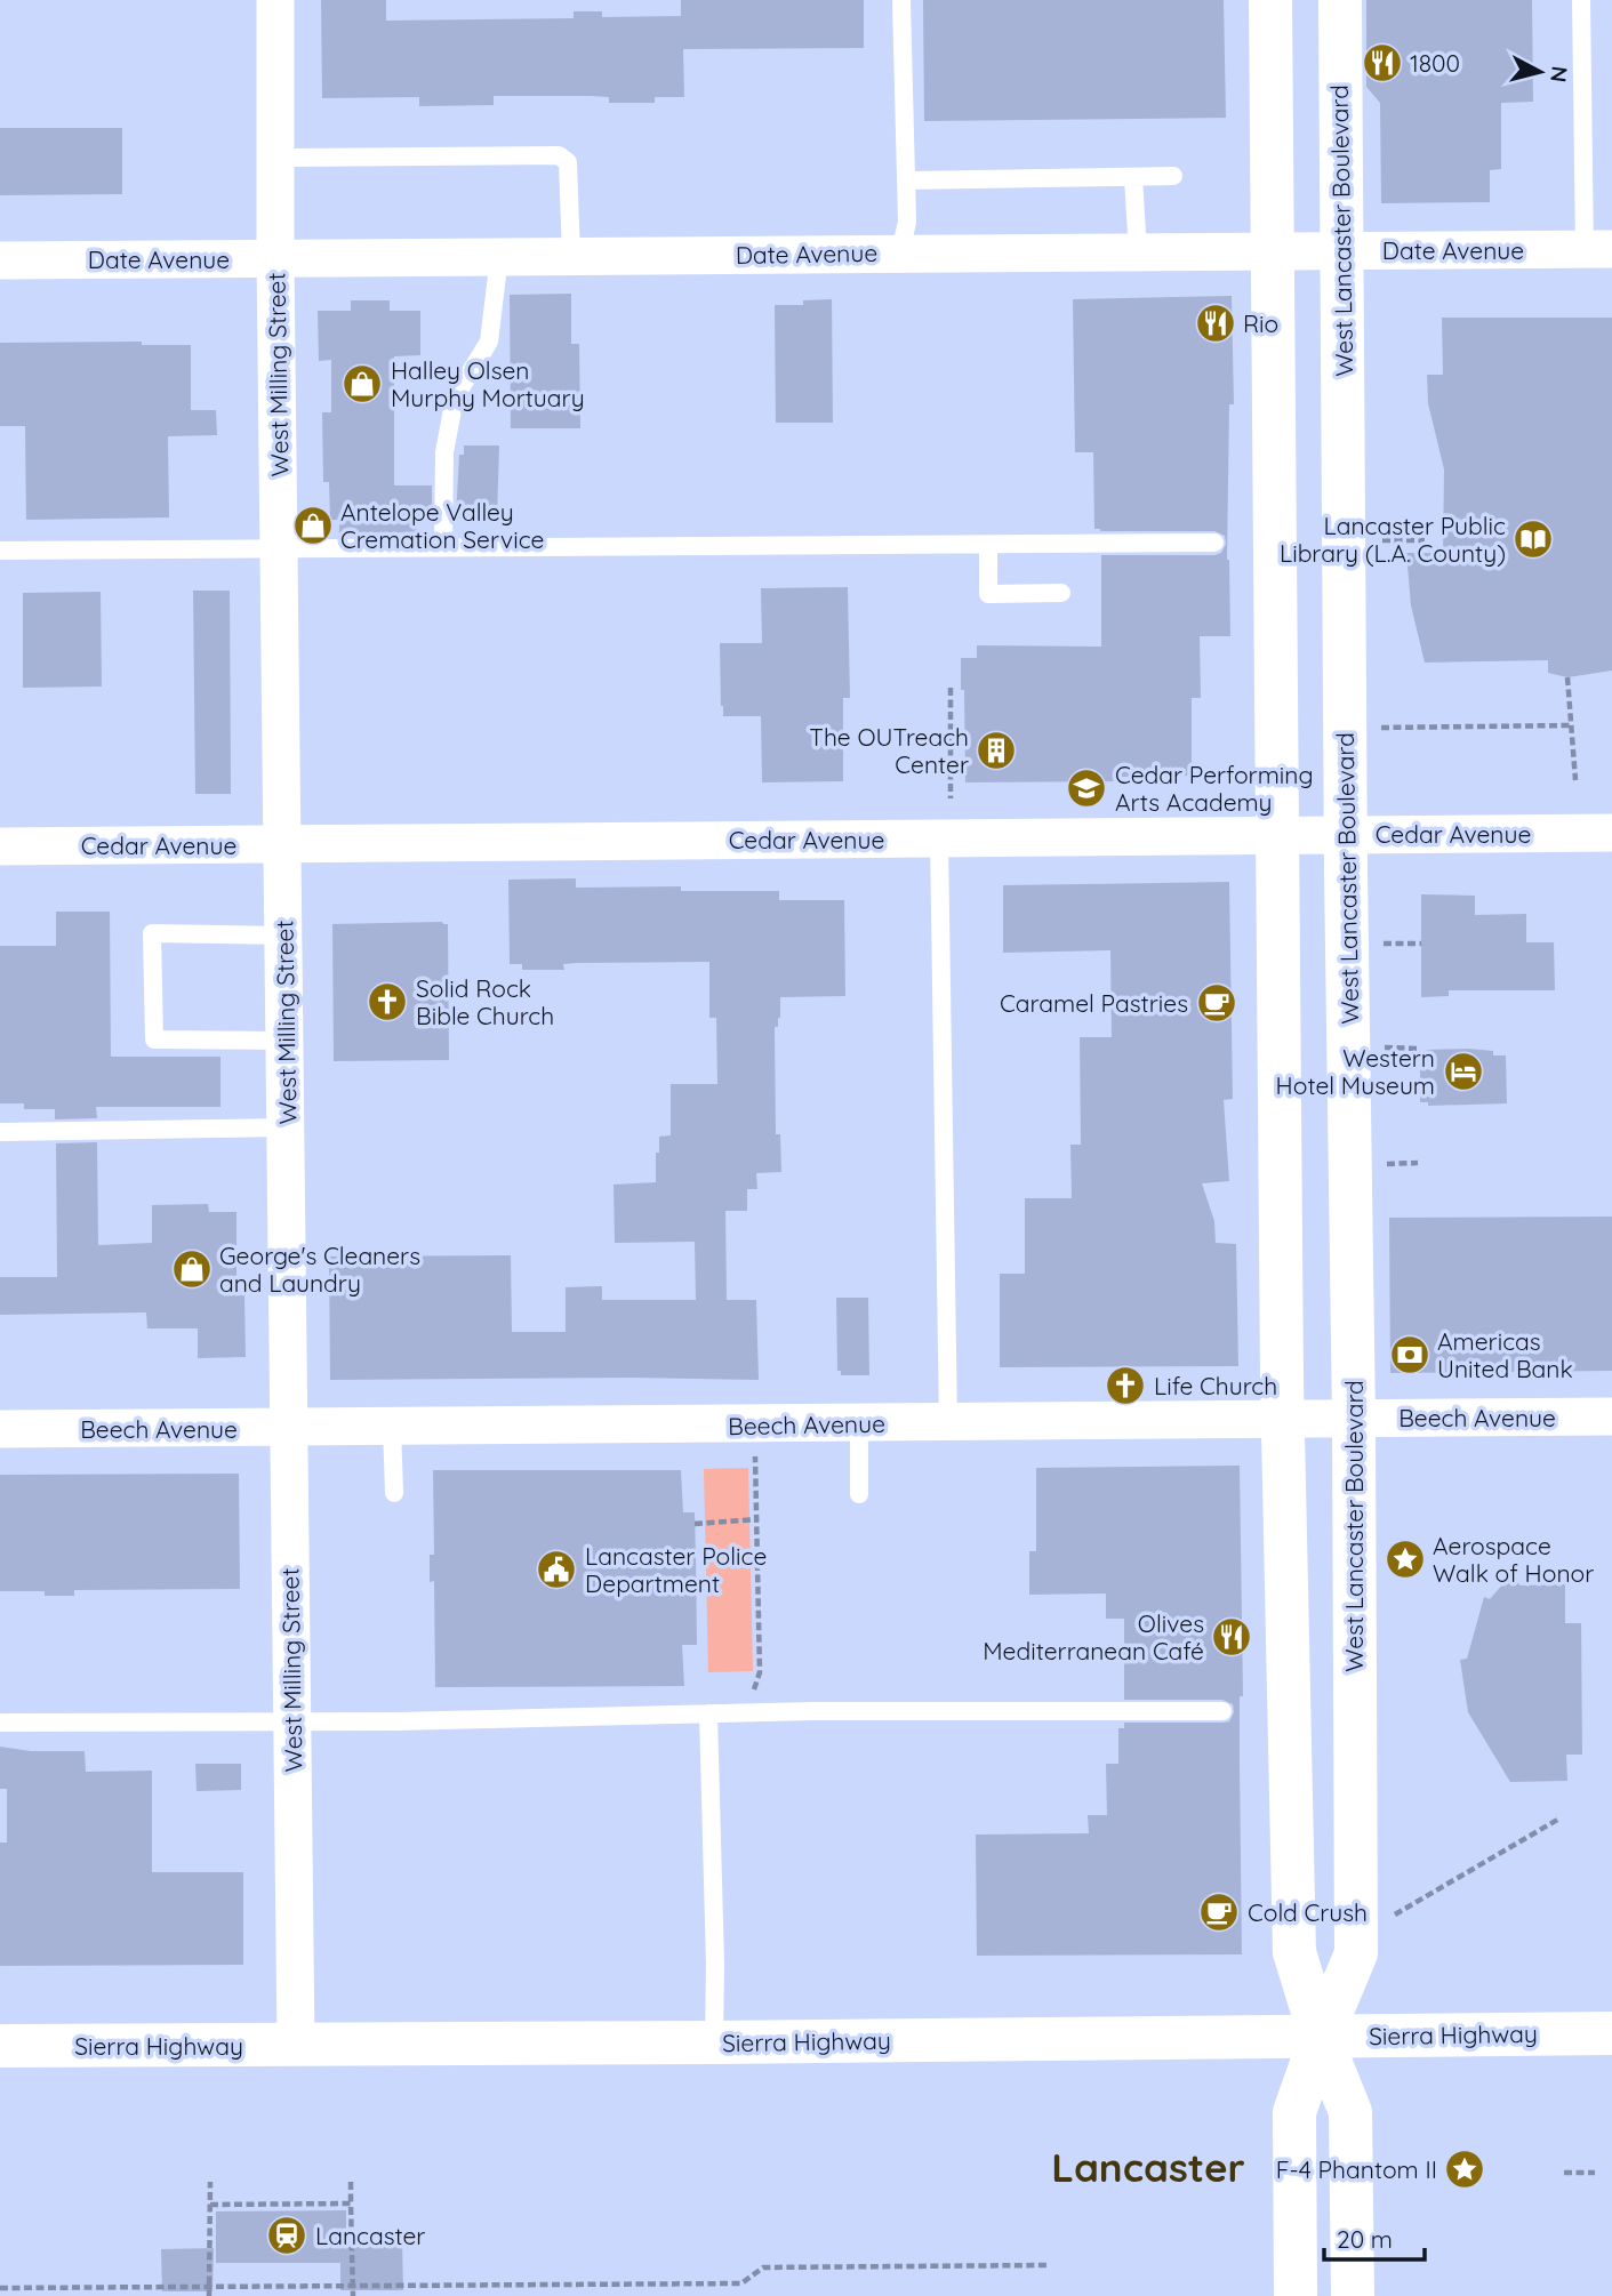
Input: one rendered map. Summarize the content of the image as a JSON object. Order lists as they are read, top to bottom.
{
  "streets": {
    "street": [
      "West Lancaster Boulevard",
      "Date Avenue",
      "West Milling Street",
      "Cedar Avenue",
      "Beech Avenue",
      "Sierra Highway"
    ]
  },
  "crossings": [
    ["West Lancaster Boulevard", "Date Avenue"],
    ["West Lancaster Boulevard", "Cedar Avenue"],
    ["West Lancaster Boulevard", "Beech Avenue"],
    ["West Lancaster Boulevard", "Sierra Highway"],
    ["Date Avenue", "West Milling Street"],
    ["West Milling Street", "Cedar Avenue"],
    ["West Milling Street", "Beech Avenue"],
    ["West Milling Street", "Sierra Highway"]
  ],
  "districts": ["Lancaster"],
  "places": {
    "restaurant": ["1800", "Rio", "Olives Mediterranean Café"],
    "shop": ["Halley Olsen Murphy Mortuary", "Antelope Valley Cremation Service", "George's Cleaners and Laundry"],
    "library": ["Lancaster Public Library (L.A. County)"],
    "building": ["The OUTreach Center"],
    "school or university": ["Cedar Performing Arts Academy"],
    "church": ["Solid Rock Bible Church", "Life Church"],
    "cafe": ["Caramel Pastries", "Cold Crush"],
    "hotel": ["Western Hotel Museum"],
    "bank": ["Americas United Bank"],
    "place": ["Aerospace Walk of Honor", "F-4 Phantom II"],
    "public building": ["Lancaster Police Department"],
    "station": ["Lancaster"]
  },
  "scale_bar": "20 m",
  "north": "right"
}
